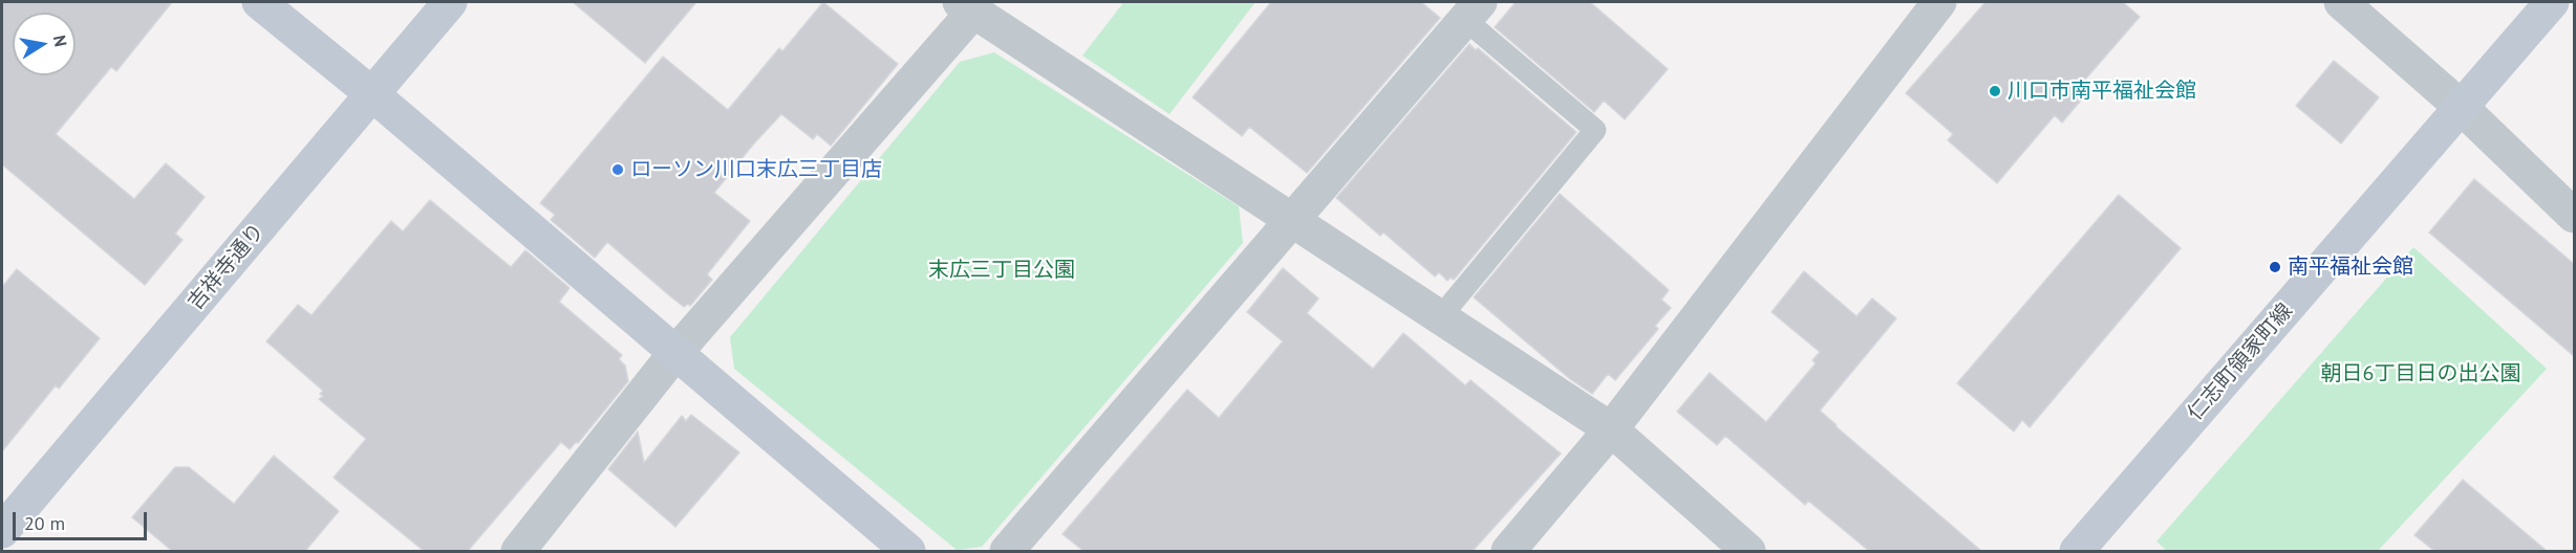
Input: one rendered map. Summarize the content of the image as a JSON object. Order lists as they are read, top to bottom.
{
  "streets": {
    "street": ["吉祥寺通り", "仁志町領家町線"]
  },
  "parks": ["末広三丁目公園", "朝日6丁目日の出公園"],
  "places": ["川口市南平福祉会館", "ローソン川口末広三丁目店", "南平福祉会館"],
  "scale_bar": "20 m",
  "north": "right"
}
